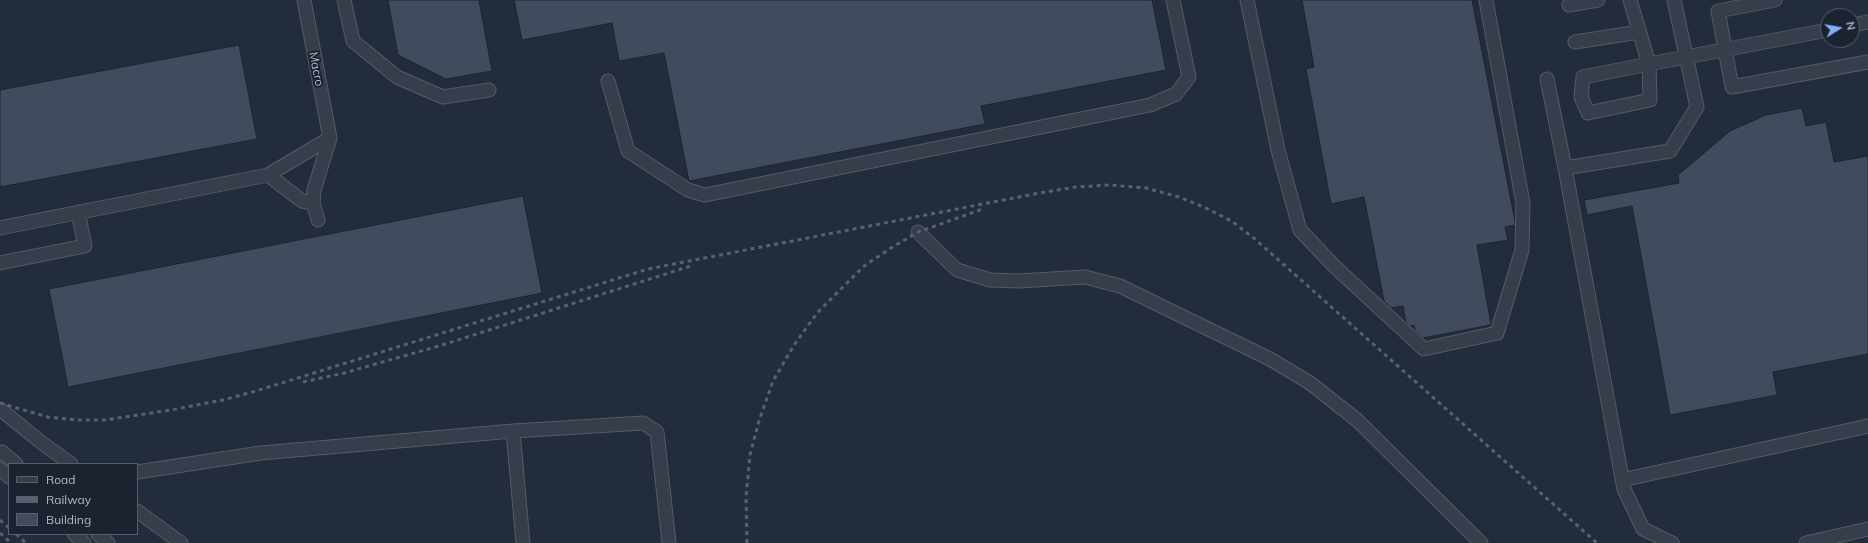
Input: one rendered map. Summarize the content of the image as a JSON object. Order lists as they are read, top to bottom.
{
  "streets": {
    "street": ["Macro"]
  },
  "legend": ["Road", "Railway", "Building"],
  "north": "right"
}
